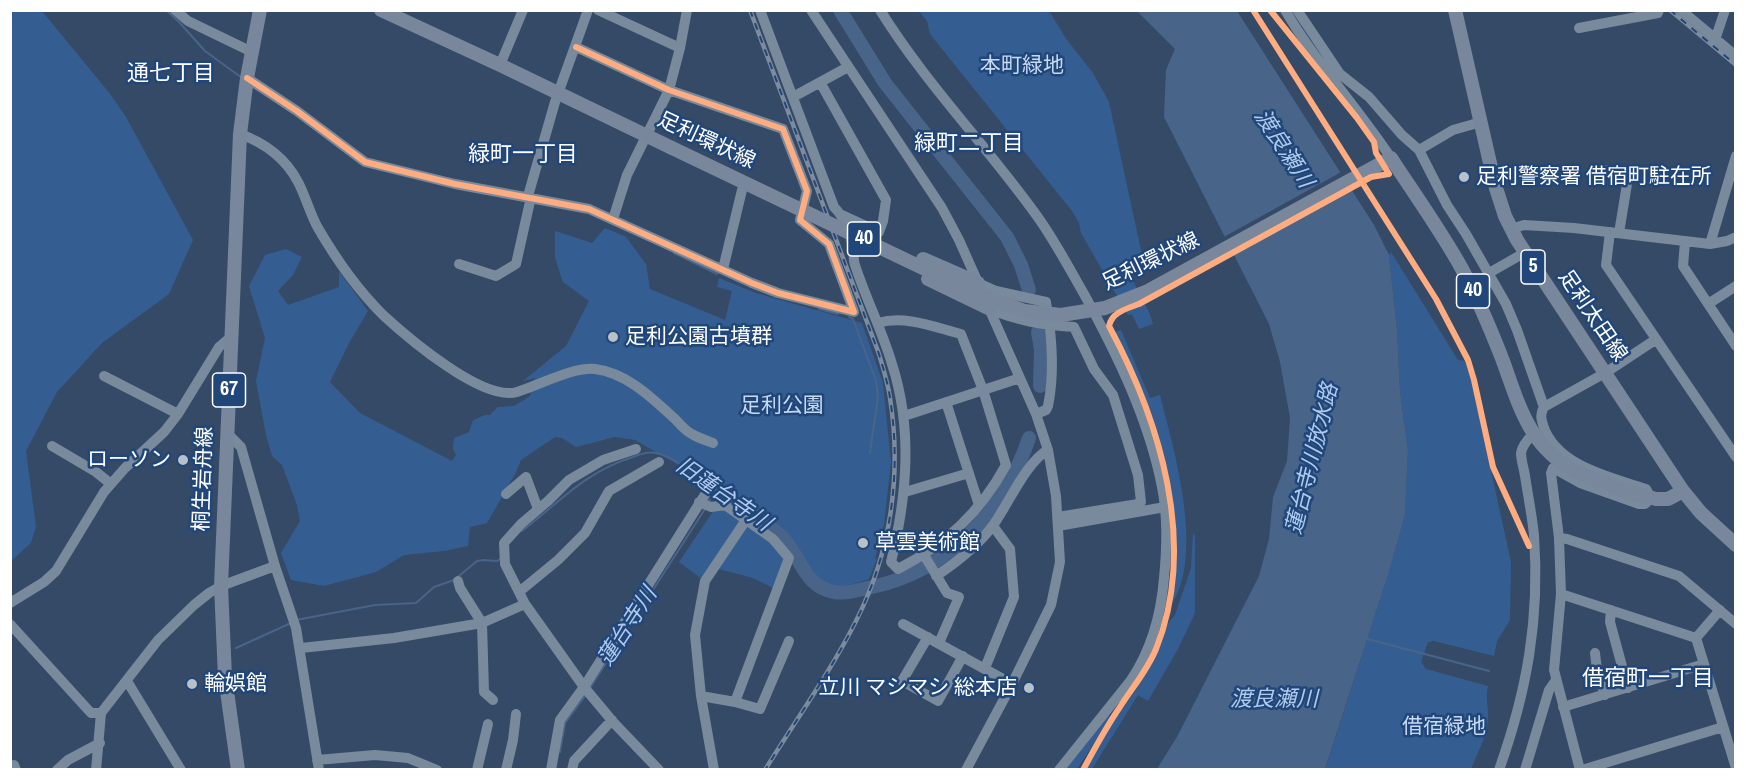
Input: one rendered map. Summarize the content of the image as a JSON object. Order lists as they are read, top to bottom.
{
  "streets": {
    "main road": [
      "足利環状線",
      "40",
      "5",
      "足利太田線",
      "67",
      "桐生岩舟線"
    ]
  },
  "crossings": [
    ["足利環状線", "40"],
    ["40", "足利太田線"]
  ],
  "districts": [
    "通七丁目",
    "緑町二丁目",
    "緑町一丁目",
    "借宿町一丁目"
  ],
  "water": [
    "渡良瀬川",
    "蓮台寺川放水路",
    "旧蓮台寺川",
    "蓮台寺川"
  ],
  "parks": ["本町緑地", "足利公園", "借宿緑地"],
  "places": [
    "足利警察署 借宿町駐在所",
    "足利公園古墳群",
    "ローソン",
    "草雲美術館",
    "輪娯館",
    "立川 マシマシ 総本店"
  ]
}
